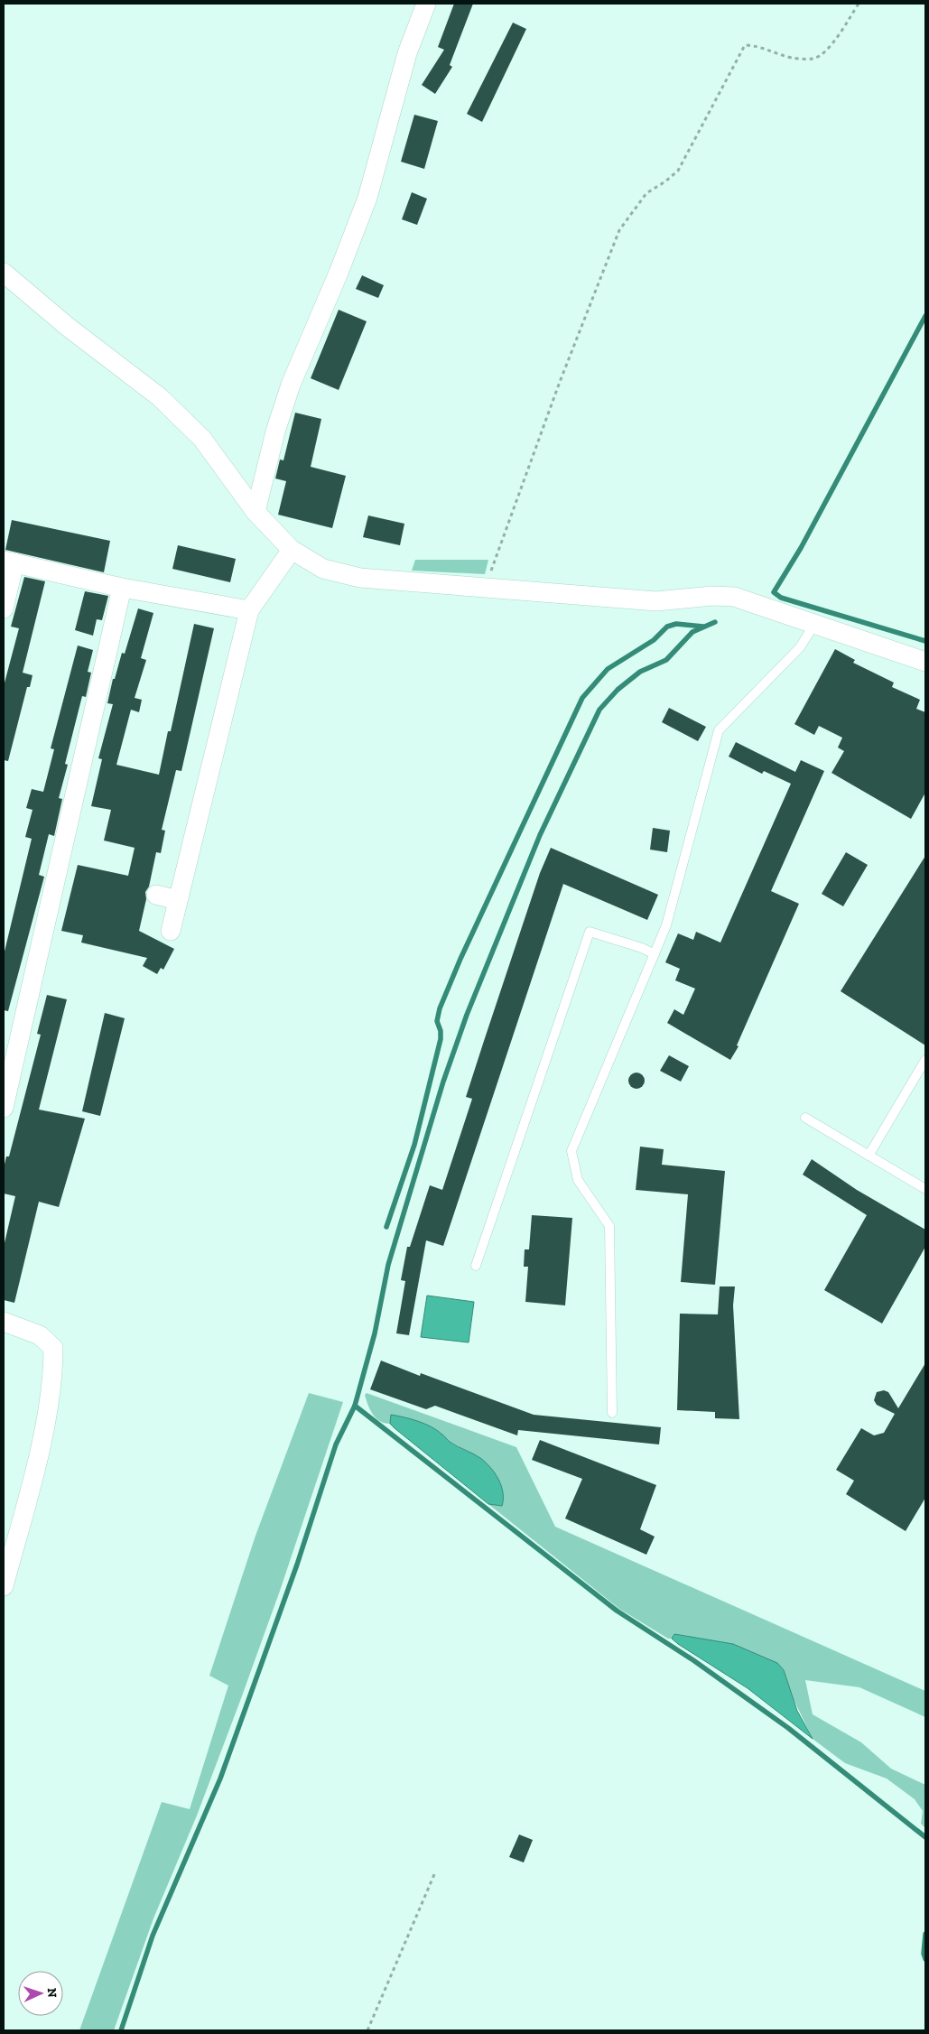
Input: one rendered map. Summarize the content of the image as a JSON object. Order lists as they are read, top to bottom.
{
  "north": "right"
}
